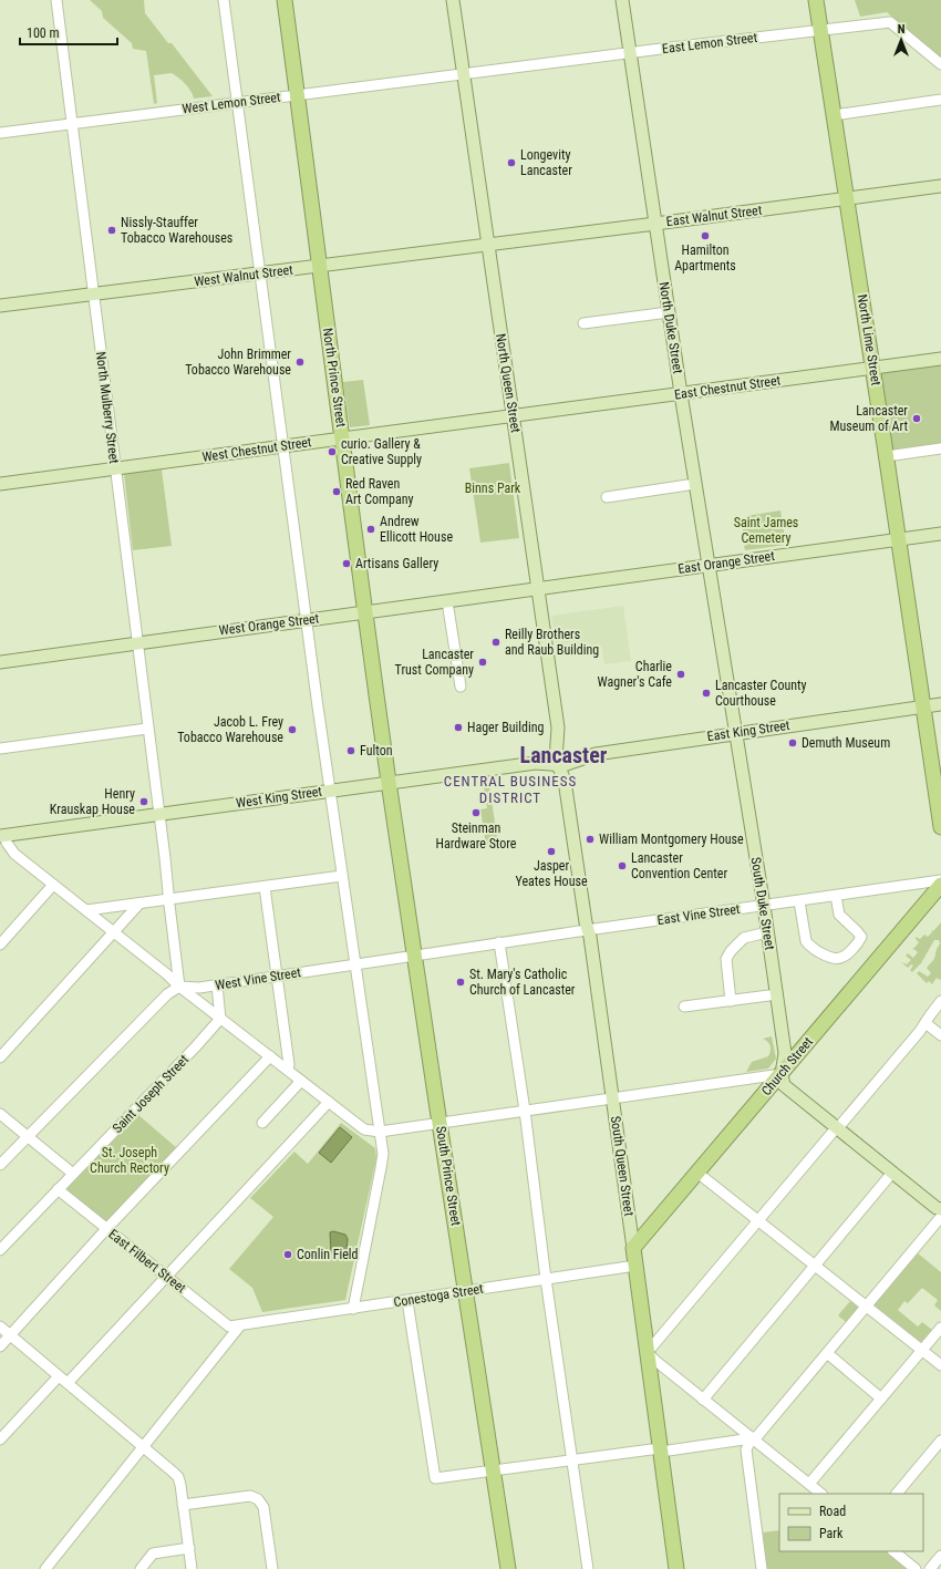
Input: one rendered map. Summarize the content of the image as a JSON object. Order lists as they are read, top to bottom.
{
  "streets": {
    "highway": [
      "North Lime Street",
      "North Prince Street",
      "Church Street",
      "South Queen Street",
      "South Prince Street"
    ],
    "main road": [
      "East Walnut Street",
      "West Walnut Street",
      "North Duke Street",
      "North Queen Street",
      "East Chestnut Street",
      "West Chestnut Street",
      "East Orange Street",
      "West Orange Street",
      "East King Street",
      "West King Street",
      "South Duke Street"
    ],
    "street": [
      "East Lemon Street",
      "West Lemon Street",
      "North Mulberry Street",
      "East Vine Street",
      "West Vine Street",
      "Saint Joseph Street",
      "East Filbert Street",
      "Conestoga Street"
    ]
  },
  "crossings": [
    ["East Lemon Street", "West Lemon Street"],
    ["East Lemon Street", "North Duke Street"],
    ["East Lemon Street", "North Lime Street"],
    ["East Lemon Street", "North Queen Street"],
    ["West Lemon Street", "North Prince Street"],
    ["West Lemon Street", "North Queen Street"],
    ["West Lemon Street", "North Mulberry Street"],
    ["East Walnut Street", "West Walnut Street"],
    ["East Walnut Street", "North Duke Street"],
    ["East Walnut Street", "North Lime Street"],
    ["East Walnut Street", "North Queen Street"],
    ["West Walnut Street", "North Prince Street"],
    ["West Walnut Street", "North Queen Street"],
    ["West Walnut Street", "North Mulberry Street"],
    ["North Duke Street", "East Chestnut Street"],
    ["North Duke Street", "East Orange Street"],
    ["North Duke Street", "East King Street"],
    ["North Duke Street", "South Duke Street"],
    ["North Lime Street", "East Chestnut Street"],
    ["North Lime Street", "East Orange Street"],
    ["North Lime Street", "East King Street"],
    ["North Prince Street", "West Chestnut Street"],
    ["North Prince Street", "West Orange Street"],
    ["North Prince Street", "West King Street"],
    ["North Prince Street", "South Prince Street"],
    ["North Queen Street", "East Chestnut Street"],
    ["North Queen Street", "West Chestnut Street"],
    ["North Queen Street", "East Orange Street"],
    ["North Queen Street", "West Orange Street"],
    ["North Queen Street", "East King Street"],
    ["North Queen Street", "West King Street"],
    ["North Queen Street", "South Queen Street"],
    ["East Chestnut Street", "West Chestnut Street"],
    ["North Mulberry Street", "West Chestnut Street"],
    ["North Mulberry Street", "West Orange Street"],
    ["North Mulberry Street", "West King Street"],
    ["North Mulberry Street", "West Vine Street"],
    ["East Orange Street", "West Orange Street"],
    ["East King Street", "West King Street"],
    ["East King Street", "South Duke Street"],
    ["East King Street", "South Queen Street"],
    ["West King Street", "South Queen Street"],
    ["West King Street", "South Prince Street"],
    ["South Duke Street", "East Vine Street"],
    ["South Duke Street", "Church Street"],
    ["East Vine Street", "West Vine Street"],
    ["East Vine Street", "South Queen Street"],
    ["West Vine Street", "South Queen Street"],
    ["West Vine Street", "South Prince Street"],
    ["Church Street", "South Queen Street"],
    ["Saint Joseph Street", "East Filbert Street"],
    ["South Queen Street", "Conestoga Street"],
    ["South Prince Street", "Conestoga Street"],
    ["East Filbert Street", "Conestoga Street"]
  ],
  "districts": ["Lancaster", "CENTRAL BUSINESS DISTRICT"],
  "parks": ["Binns Park", "Saint James Cemetery", "St. Joseph Church Rectory"],
  "places": [
    "Longevity Lancaster",
    "Nissly-Stauffer Tobacco Warehouses",
    "Hamilton Apartments",
    "John Brimmer Tobacco Warehouse",
    "Lancaster Museum of Art",
    "curio. Gallery & Creative Supply",
    "Red Raven Art Company",
    "Andrew Ellicott House",
    "Artisans Gallery",
    "Reilly Brothers and Raub Building",
    "Lancaster Trust Company",
    "Charlie Wagner's Cafe",
    "Lancaster County Courthouse",
    "Hager Building",
    "Jacob L. Frey Tobacco Warehouse",
    "Demuth Museum",
    "Fulton",
    "Henry Krauskap House",
    "Steinman Hardware Store",
    "William Montgomery House",
    "Jasper Yeates House",
    "Lancaster Convention Center",
    "St. Mary's Catholic Church of Lancaster",
    "Conlin Field"
  ],
  "legend": ["Road", "Park"],
  "scale_bar": "100 m",
  "north": "top"
}
